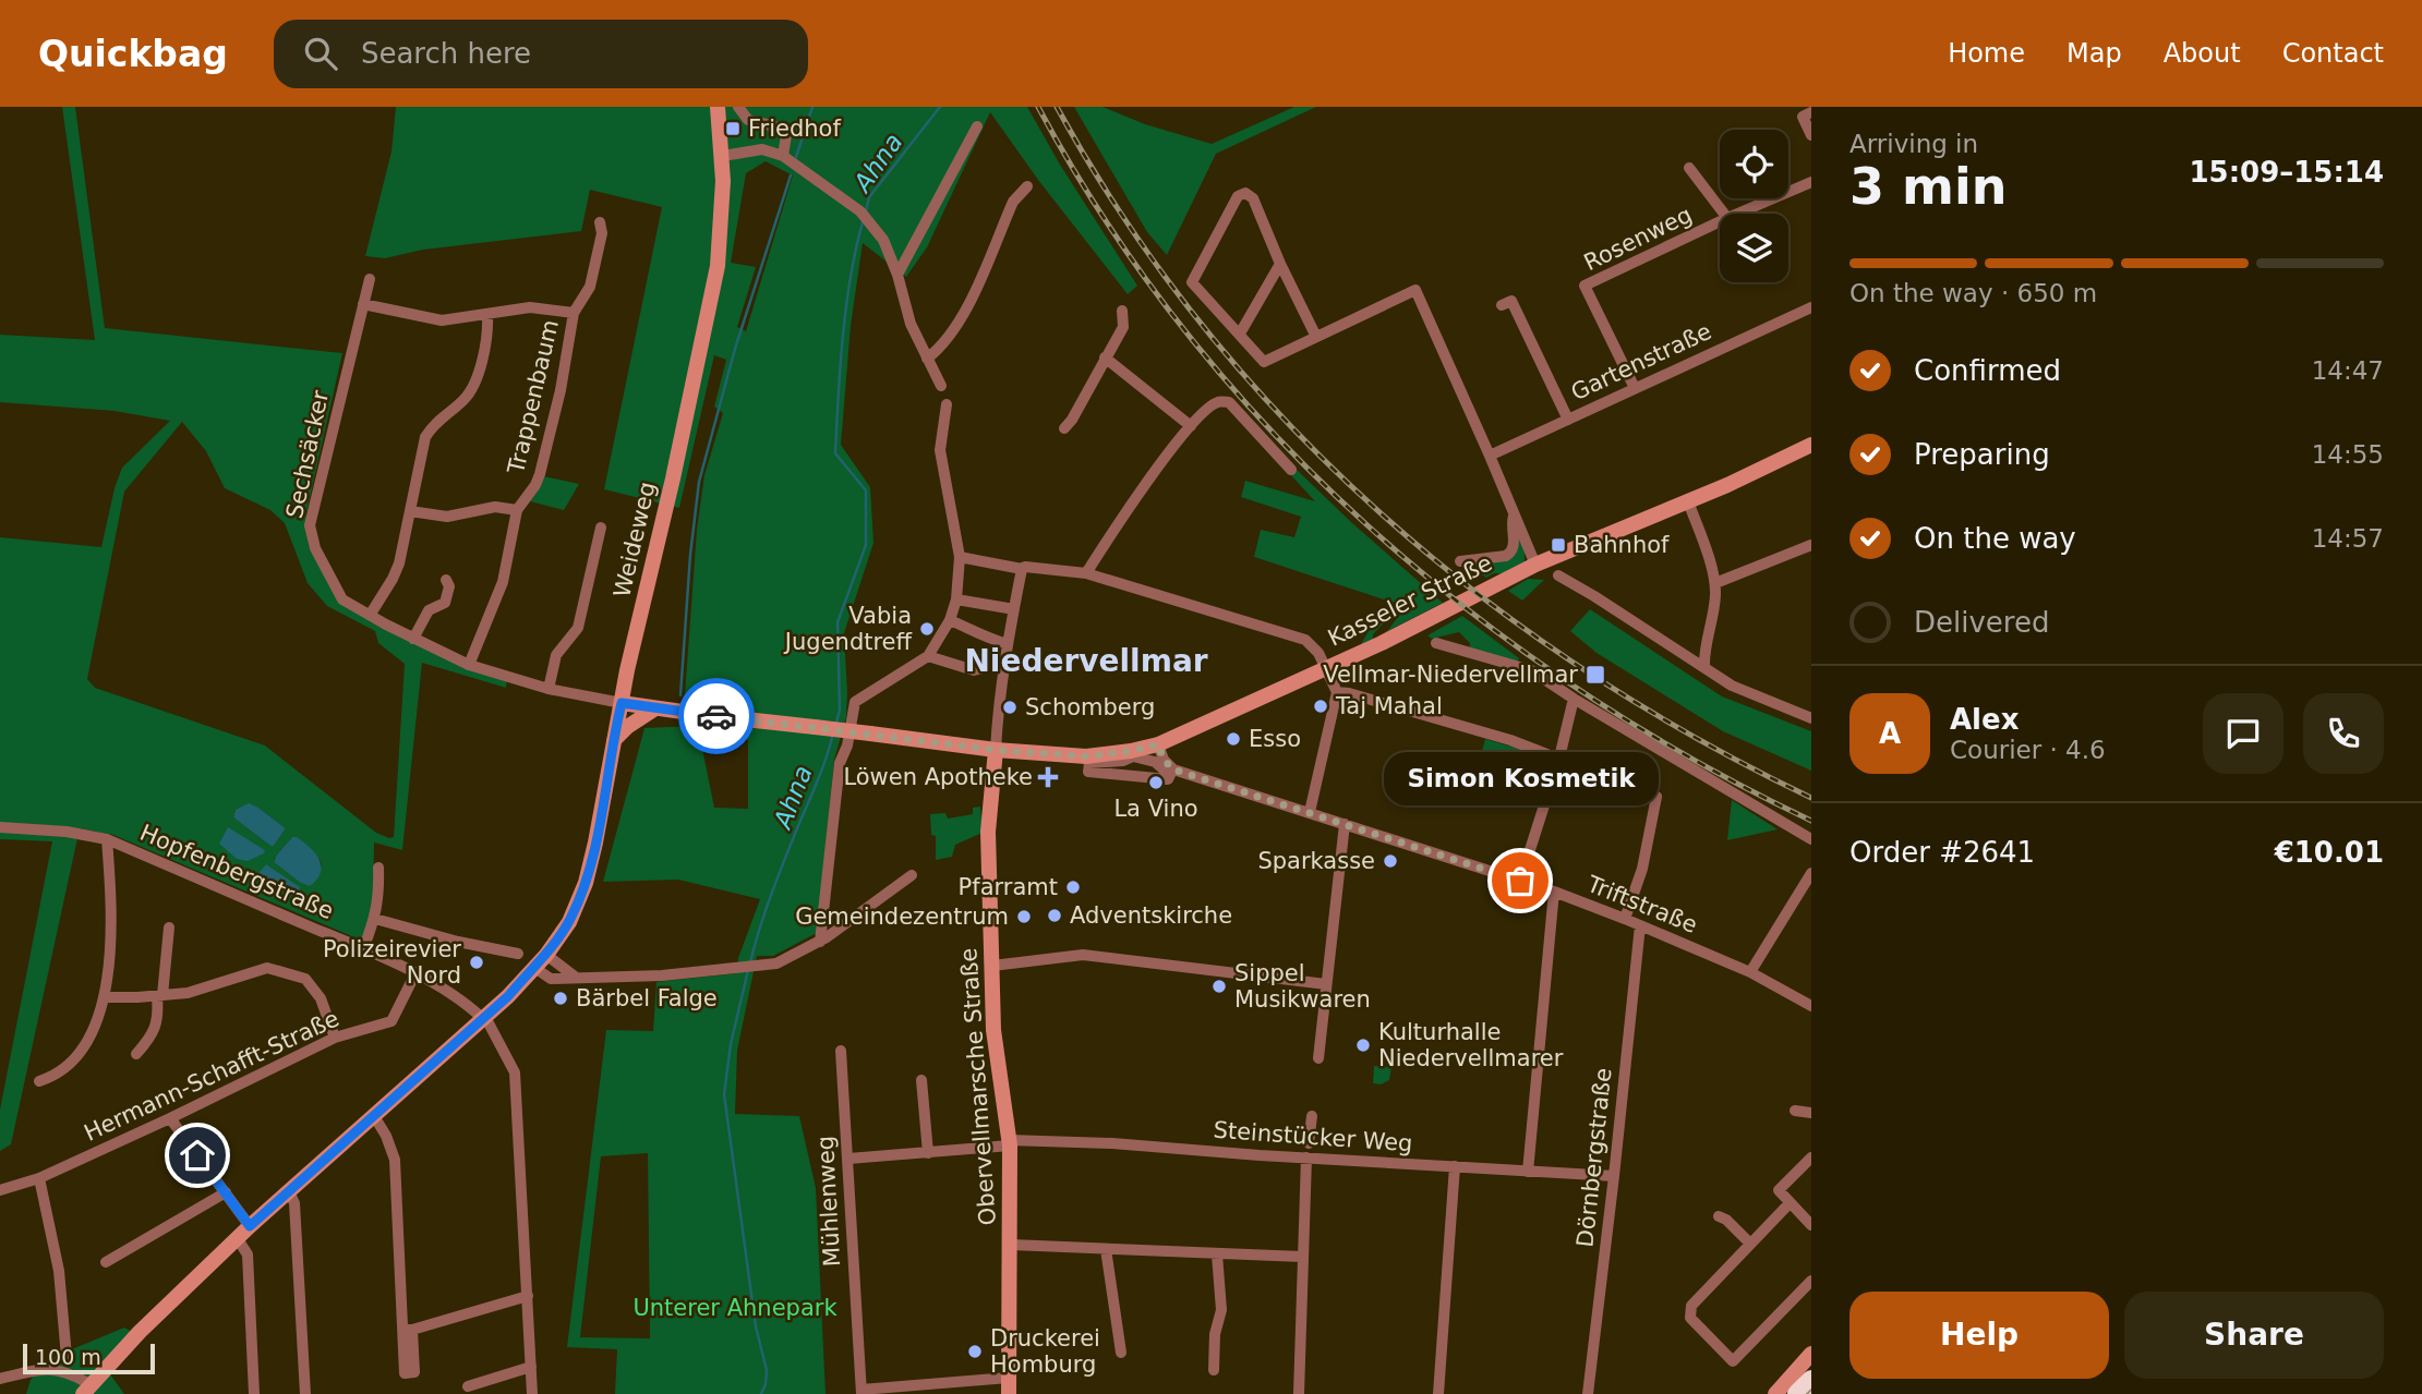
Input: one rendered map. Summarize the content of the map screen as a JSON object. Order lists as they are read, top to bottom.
{
  "streets": {
    "main road": ["Weideweg", "Kasseler Straße", "Obervellmarsche Straße"],
    "street": [
      "Rosenweg",
      "Gartenstraße",
      "Trappenbaum",
      "Sechsäcker",
      "Hopfenbergstraße",
      "Triftstraße",
      "Hermann-Schafft-Straße",
      "Steinstücker Weg",
      "Dörnbergstraße",
      "Mühlenweg"
    ]
  },
  "crossings": [
    ["Rosenweg", "Gartenstraße"],
    ["Trappenbaum", "Sechsäcker"],
    ["Sechsäcker", "Weideweg"],
    ["Sechsäcker", "Kasseler Straße"],
    ["Weideweg", "Kasseler Straße"],
    ["Weideweg", "Hopfenbergstraße"],
    ["Kasseler Straße", "Triftstraße"],
    ["Kasseler Straße", "Obervellmarsche Straße"],
    ["Hopfenbergstraße", "Hermann-Schafft-Straße"],
    ["Triftstraße", "Dörnbergstraße"],
    ["Obervellmarsche Straße", "Steinstücker Weg"],
    ["Obervellmarsche Straße", "Mühlenweg"],
    ["Steinstücker Weg", "Dörnbergstraße"],
    ["Steinstücker Weg", "Mühlenweg"]
  ],
  "districts": ["Niedervellmar"],
  "water": ["Ahna"],
  "parks": ["Unterer Ahnepark"],
  "places": {
    "transit": ["Friedhof", "Bahnhof", "Vellmar-Niedervellmar"],
    "other": [
      "Vabia Jugendtreff",
      "Taj Mahal",
      "Schomberg",
      "Esso",
      "La Vino",
      "Sparkasse",
      "Simon Kosmetik",
      "Pfarramt",
      "Adventskirche",
      "Gemeindezentrum",
      "Polizeirevier Nord",
      "Sippel Musikwaren",
      "Bärbel Falge",
      "Kulturhalle Niedervellmarer",
      "Druckerei Homburg"
    ],
    "health": ["Löwen Apotheke"]
  },
  "scale_bar": "100 m",
  "page": {
    "header": "Quickbag",
    "search": "Search here",
    "nav": [
      "Home",
      "Map",
      "About",
      "Contact"
    ],
    "heading": ["3 min", "Arriving in", "15:09–15:14"],
    "panel": [
      "Alex",
      "Courier · 4.6",
      "Order #2641",
      "€10.01"
    ],
    "bar": "On the way · 650 m",
    "list": [
      ["Confirmed", "14:47"],
      ["Preparing", "14:55"],
      ["On the way", "14:57"],
      "Delivered"
    ],
    "round": "A",
    "bubble": "Simon Kosmetik",
    "buttons": ["Help", "Share"],
    "scale": "100 m"
  }
}
